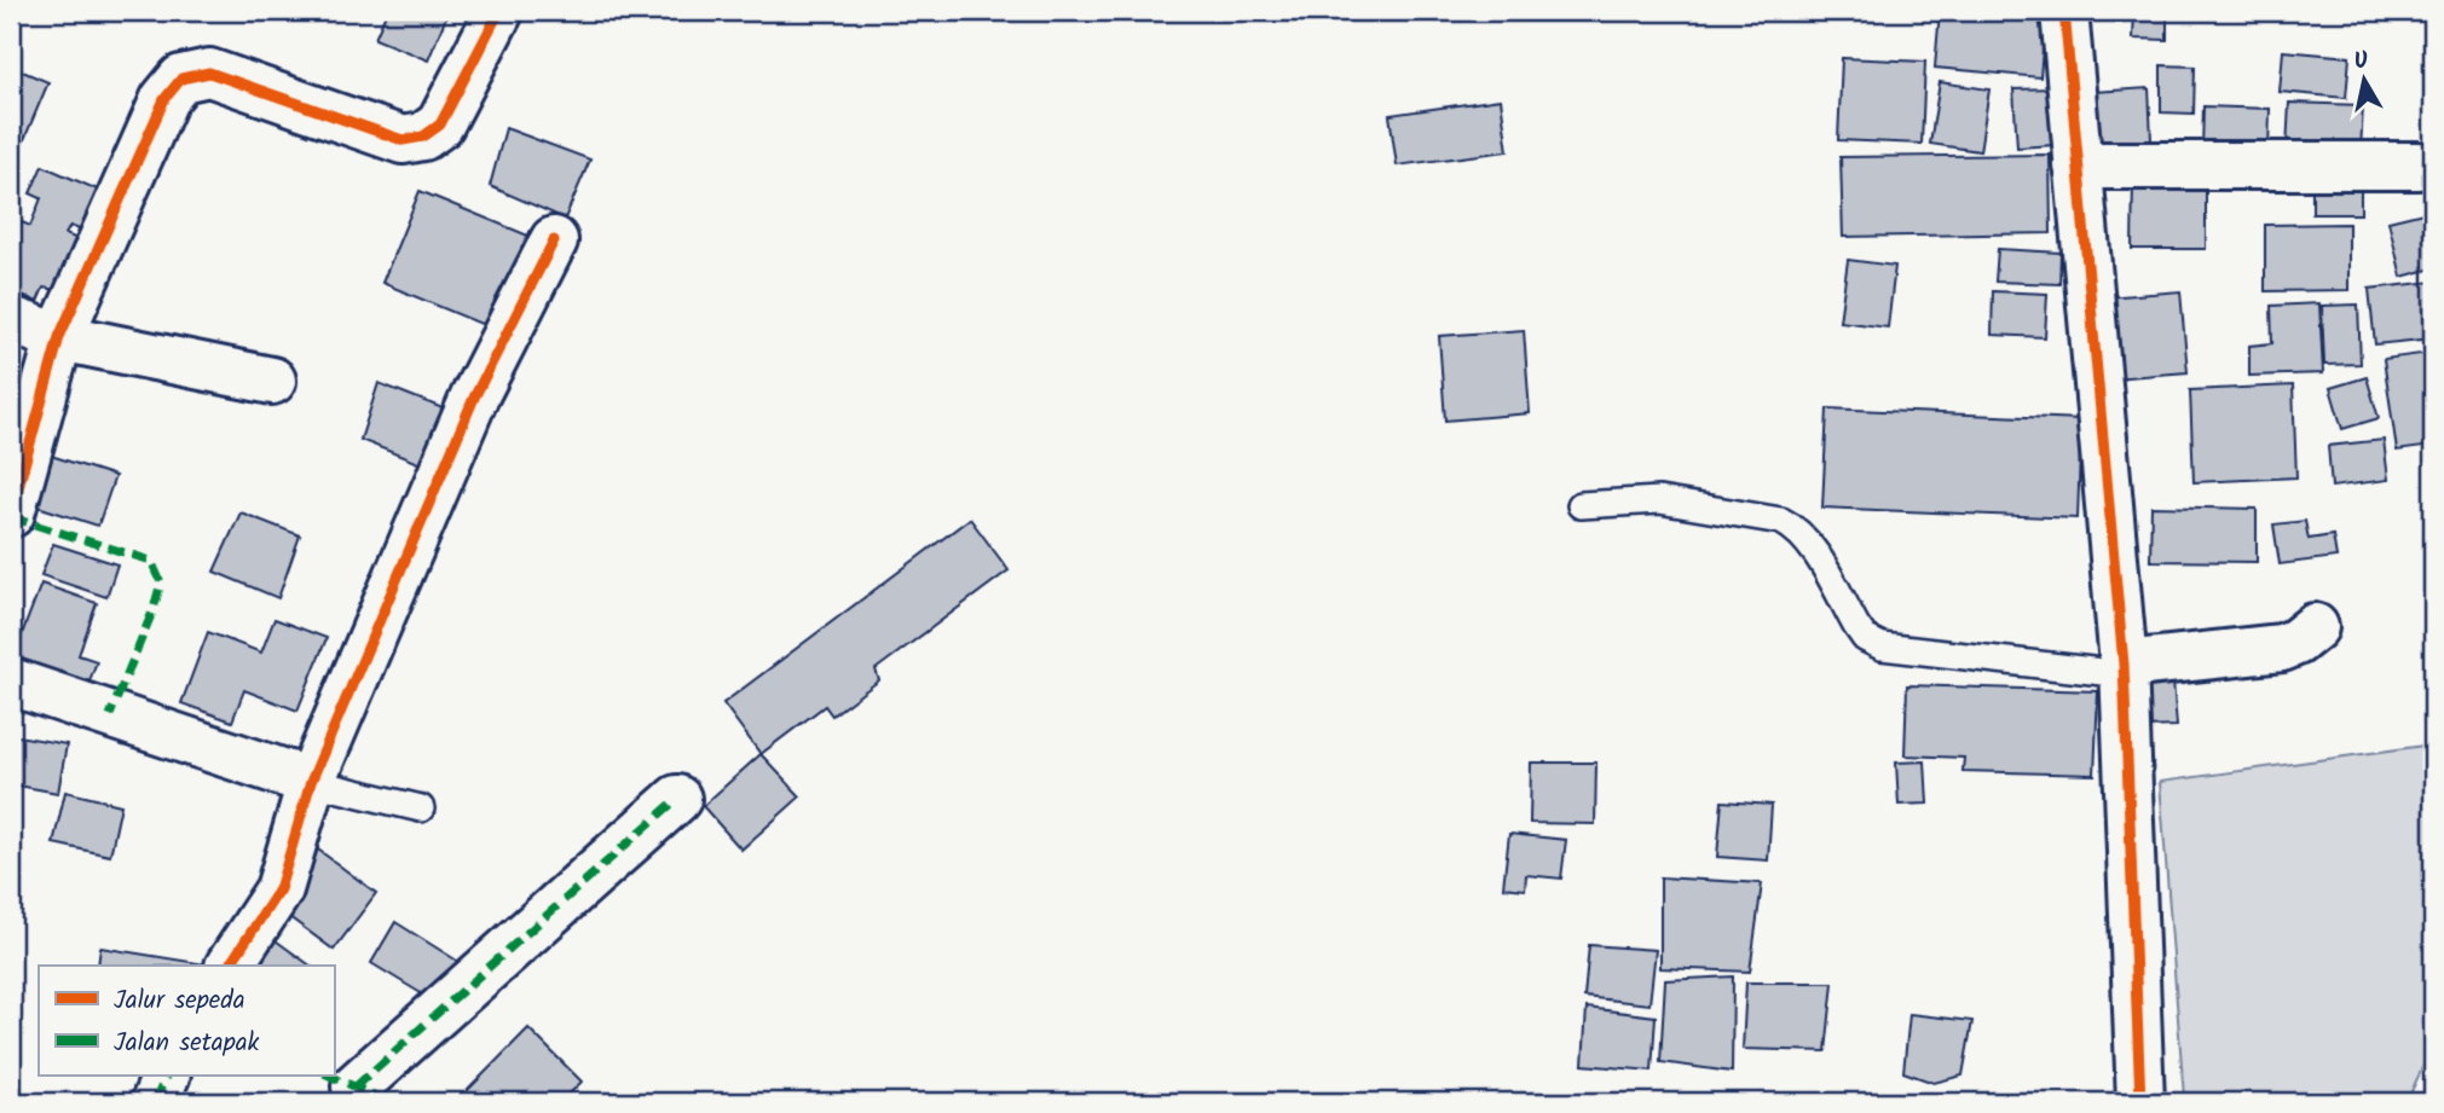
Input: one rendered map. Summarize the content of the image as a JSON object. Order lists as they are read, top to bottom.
{
  "legend": ["Jalur sepeda", "Jalan setapak"],
  "north": "top"
}
